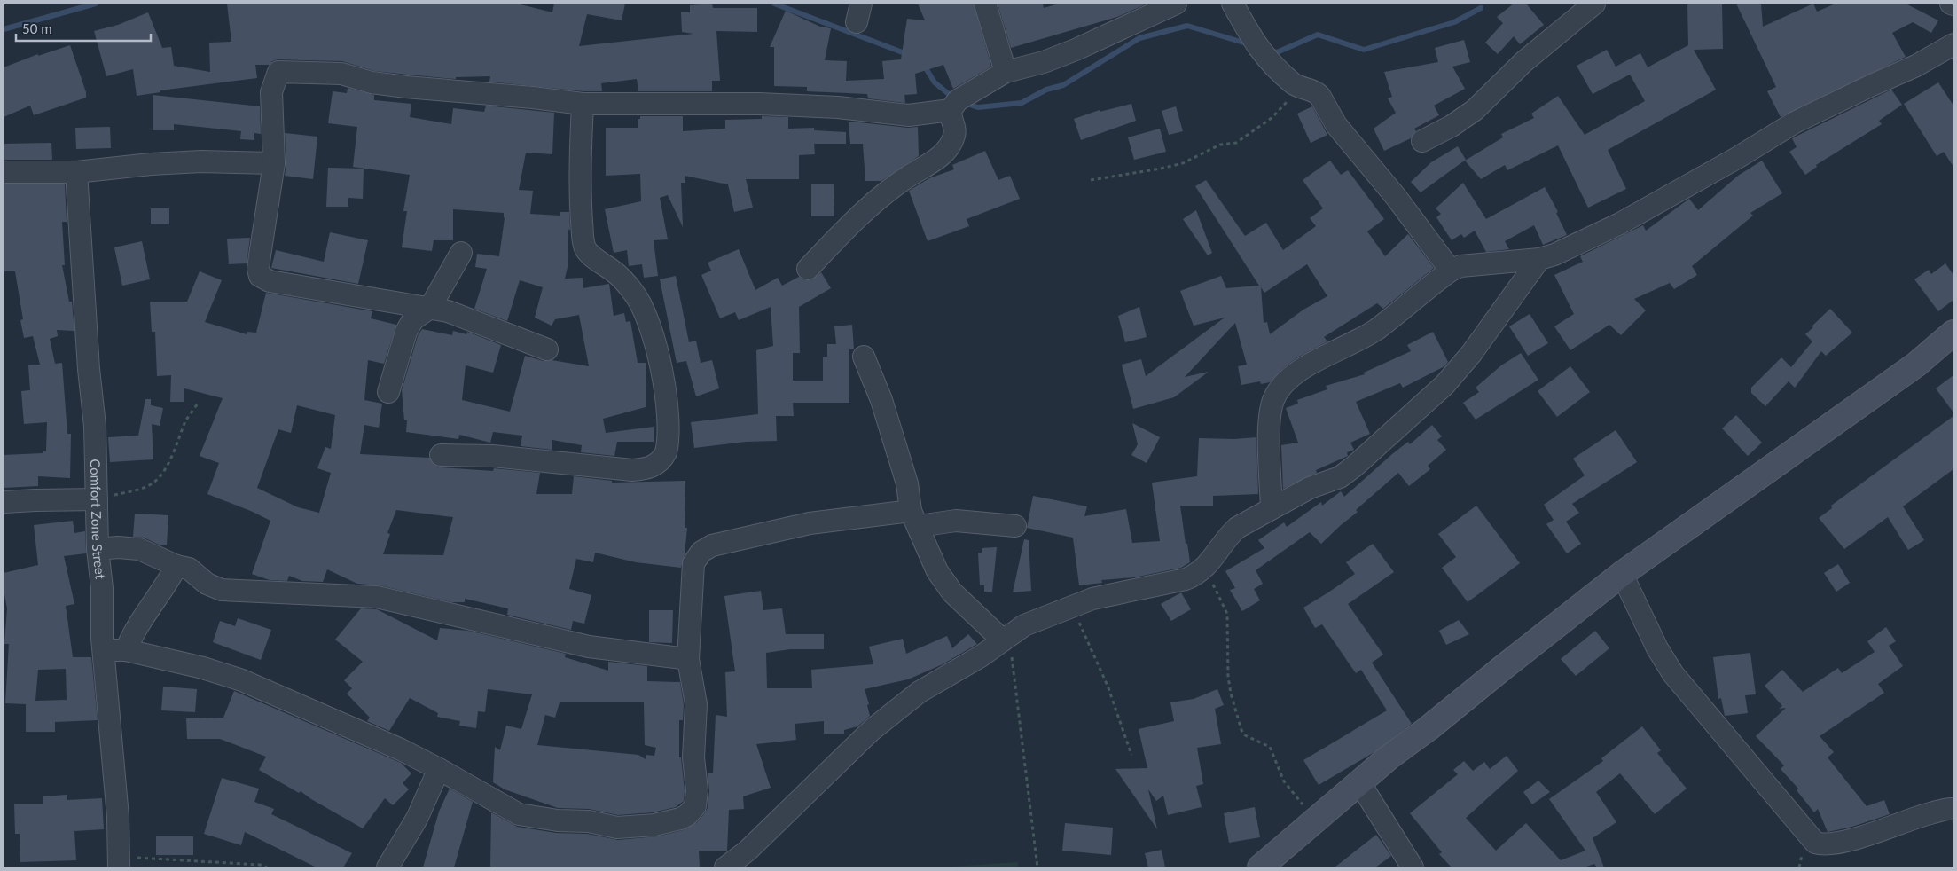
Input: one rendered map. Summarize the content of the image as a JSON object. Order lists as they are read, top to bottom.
{
  "streets": {
    "street": ["Comfort Zone Street"]
  },
  "scale_bar": "50 m"
}
